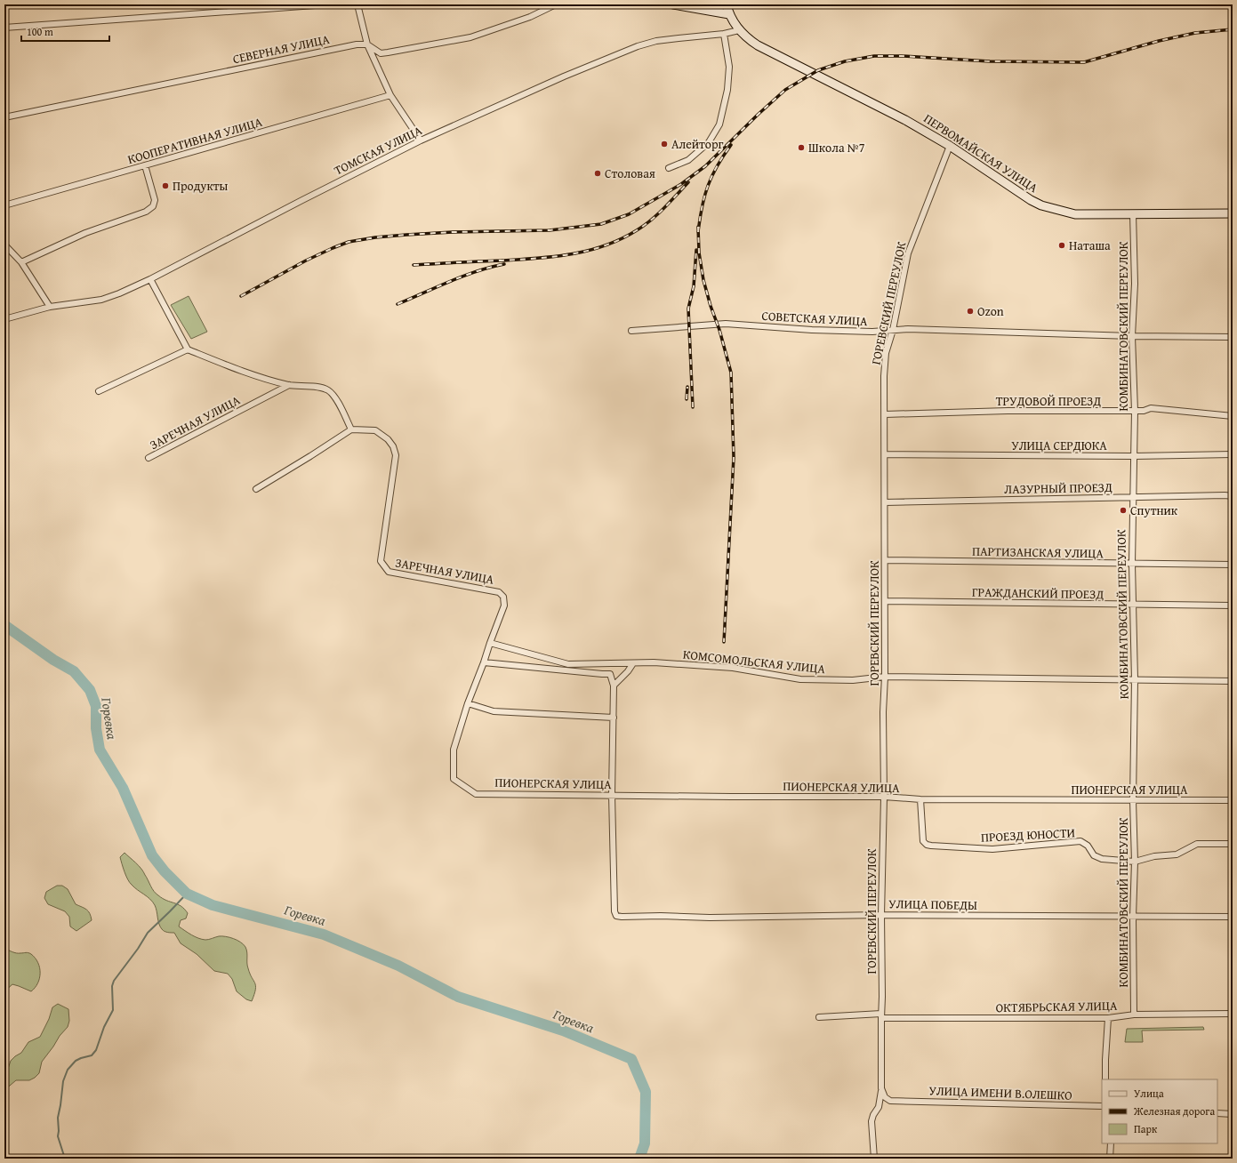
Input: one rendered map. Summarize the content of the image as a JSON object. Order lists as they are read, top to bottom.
{
  "streets": {
    "main road": ["ПЕРВОМАЙСКАЯ УЛИЦА"],
    "street": [
      "СЕВЕРНАЯ УЛИЦА",
      "КООПЕРАТИВНАЯ УЛИЦА",
      "ТОМСКАЯ УЛИЦА",
      "ГОРЕВСКИЙ ПЕРЕУЛОК",
      "СОВЕТСКАЯ УЛИЦА",
      "КОМБИНАТОВСКИЙ ПЕРЕУЛОК",
      "ТРУДОВОЙ ПРОЕЗД",
      "ЗАРЕЧНАЯ УЛИЦА",
      "УЛИЦА СЕРДЮКА",
      "ЛАЗУРНЫЙ ПРОЕЗД",
      "ПАРТИЗАНСКАЯ УЛИЦА",
      "ГРАЖДАНСКИЙ ПРОЕЗД",
      "КОМСОМОЛЬСКАЯ УЛИЦА",
      "ПИОНЕРСКАЯ УЛИЦА",
      "ПРОЕЗД ЮНОСТИ",
      "УЛИЦА ПОБЕДЫ",
      "ОКТЯБРЬСКАЯ УЛИЦА",
      "УЛИЦА ИМЕНИ В.ОЛЕШКО"
    ]
  },
  "crossings": [
    ["ПЕРВОМАЙСКАЯ УЛИЦА", "ГОРЕВСКИЙ ПЕРЕУЛОК"],
    ["ПЕРВОМАЙСКАЯ УЛИЦА", "КОМБИНАТОВСКИЙ ПЕРЕУЛОК"],
    ["ГОРЕВСКИЙ ПЕРЕУЛОК", "СОВЕТСКАЯ УЛИЦА"],
    ["ГОРЕВСКИЙ ПЕРЕУЛОК", "ТРУДОВОЙ ПРОЕЗД"],
    ["ГОРЕВСКИЙ ПЕРЕУЛОК", "УЛИЦА СЕРДЮКА"],
    ["ГОРЕВСКИЙ ПЕРЕУЛОК", "ЛАЗУРНЫЙ ПРОЕЗД"],
    ["ГОРЕВСКИЙ ПЕРЕУЛОК", "ПАРТИЗАНСКАЯ УЛИЦА"],
    ["ГОРЕВСКИЙ ПЕРЕУЛОК", "ГРАЖДАНСКИЙ ПРОЕЗД"],
    ["ГОРЕВСКИЙ ПЕРЕУЛОК", "КОМСОМОЛЬСКАЯ УЛИЦА"],
    ["ГОРЕВСКИЙ ПЕРЕУЛОК", "ПИОНЕРСКАЯ УЛИЦА"],
    ["ГОРЕВСКИЙ ПЕРЕУЛОК", "УЛИЦА ПОБЕДЫ"],
    ["ГОРЕВСКИЙ ПЕРЕУЛОК", "ОКТЯБРЬСКАЯ УЛИЦА"],
    ["ГОРЕВСКИЙ ПЕРЕУЛОК", "УЛИЦА ИМЕНИ В.ОЛЕШКО"],
    ["СОВЕТСКАЯ УЛИЦА", "КОМБИНАТОВСКИЙ ПЕРЕУЛОК"],
    ["КОМБИНАТОВСКИЙ ПЕРЕУЛОК", "ТРУДОВОЙ ПРОЕЗД"],
    ["КОМБИНАТОВСКИЙ ПЕРЕУЛОК", "УЛИЦА СЕРДЮКА"],
    ["КОМБИНАТОВСКИЙ ПЕРЕУЛОК", "ЛАЗУРНЫЙ ПРОЕЗД"],
    ["КОМБИНАТОВСКИЙ ПЕРЕУЛОК", "ПАРТИЗАНСКАЯ УЛИЦА"],
    ["КОМБИНАТОВСКИЙ ПЕРЕУЛОК", "ГРАЖДАНСКИЙ ПРОЕЗД"],
    ["КОМБИНАТОВСКИЙ ПЕРЕУЛОК", "КОМСОМОЛЬСКАЯ УЛИЦА"],
    ["КОМБИНАТОВСКИЙ ПЕРЕУЛОК", "ПИОНЕРСКАЯ УЛИЦА"],
    ["КОМБИНАТОВСКИЙ ПЕРЕУЛОК", "ПРОЕЗД ЮНОСТИ"],
    ["КОМБИНАТОВСКИЙ ПЕРЕУЛОК", "УЛИЦА ПОБЕДЫ"],
    ["КОМБИНАТОВСКИЙ ПЕРЕУЛОК", "ОКТЯБРЬСКАЯ УЛИЦА"],
    ["ЗАРЕЧНАЯ УЛИЦА", "КОМСОМОЛЬСКАЯ УЛИЦА"],
    ["ЗАРЕЧНАЯ УЛИЦА", "ПИОНЕРСКАЯ УЛИЦА"],
    ["ПИОНЕРСКАЯ УЛИЦА", "ПРОЕЗД ЮНОСТИ"],
    ["ПИОНЕРСКАЯ УЛИЦА", "УЛИЦА ПОБЕДЫ"]
  ],
  "water": ["Горевка"],
  "places": [
    "Алейторг",
    "Школа №7",
    "Столовая",
    "Продукты",
    "Наташа",
    "Ozon",
    "Спутник"
  ],
  "legend": ["Улица", "Железная дорога", "Парк"],
  "scale_bar": "100 m"
}
